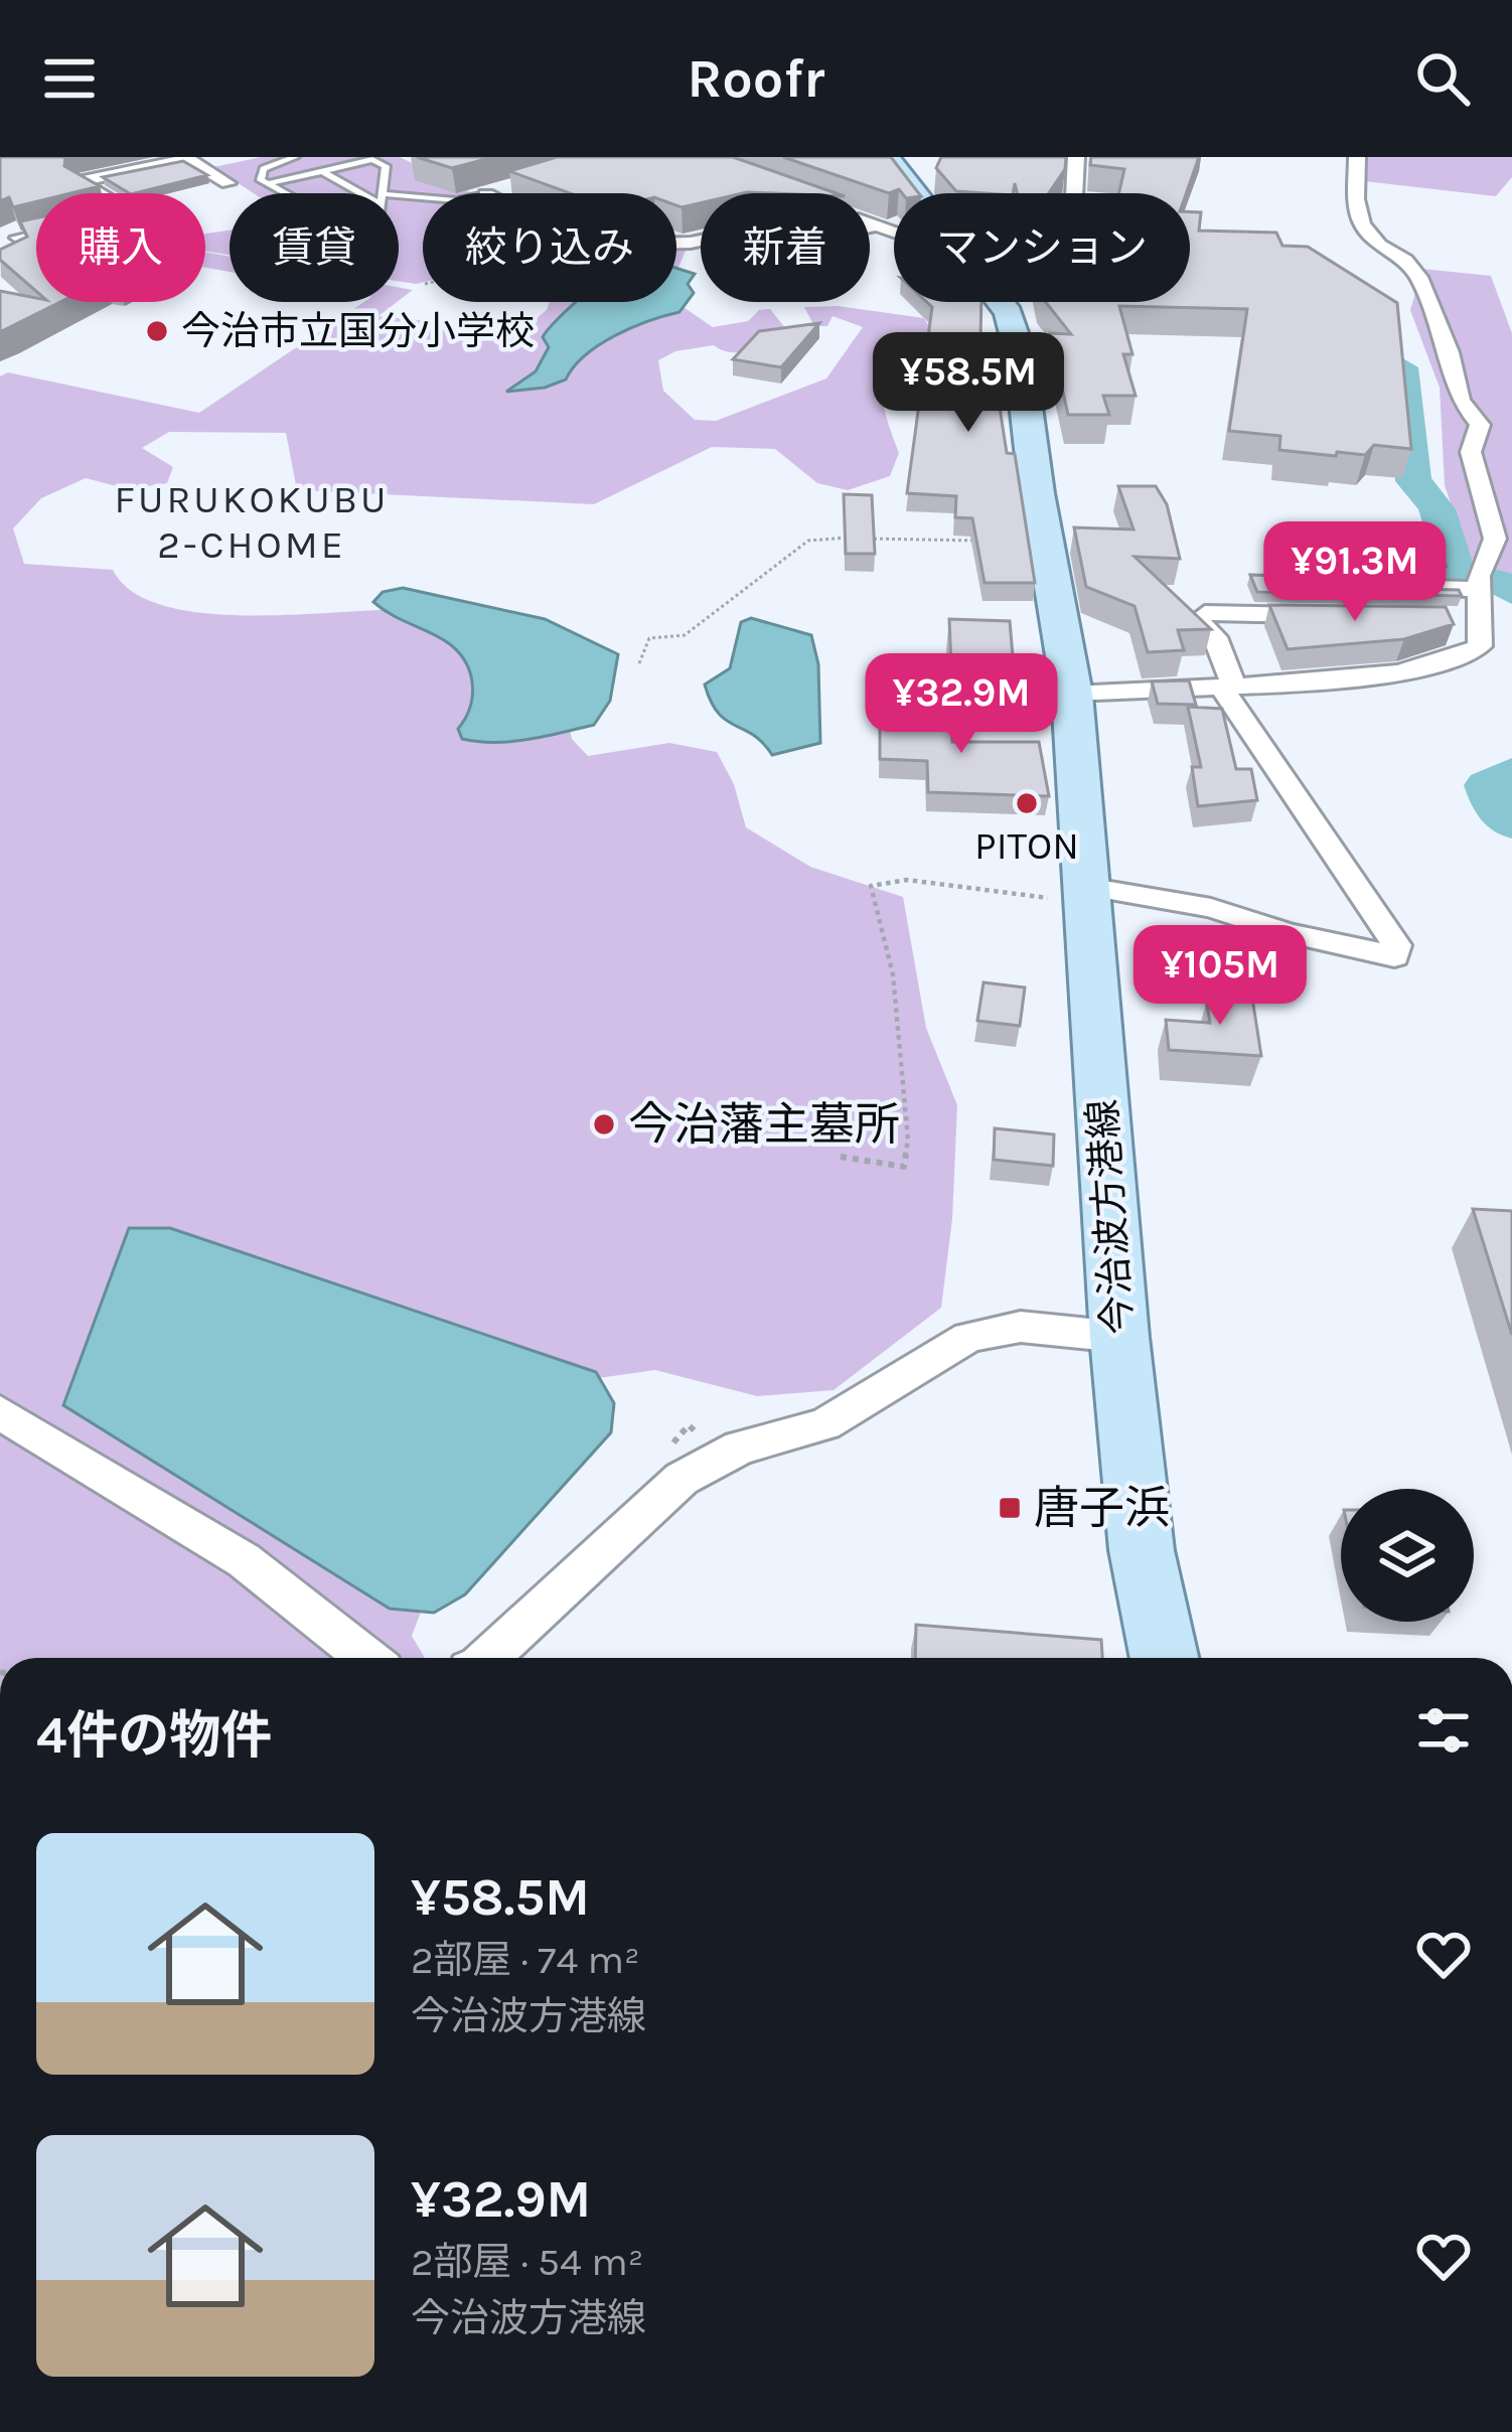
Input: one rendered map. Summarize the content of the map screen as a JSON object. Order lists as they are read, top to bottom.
{
  "streets": {
    "main road": ["今治波方港線"]
  },
  "districts": ["FURUKOKUBU 2-CHOME"],
  "places": {
    "other": ["今治市立国分小学校", "PITON", "今治藩主墓所"],
    "transit": ["唐子浜"]
  },
  "page": {
    "header": "Roofr",
    "chip": [
      "購入",
      "賃貸",
      "絞り込み",
      "新着",
      "マンション"
    ],
    "price": [
      "¥58.5M",
      "¥91.3M",
      "¥32.9M",
      "¥105M"
    ],
    "heading": "4件の物件",
    "list": [
      {
        "name": "¥58.5M",
        "note": "2部屋 · 74 m² · 今治波方港線"
      },
      {
        "name": "¥32.9M",
        "note": "2部屋 · 54 m² · 今治波方港線"
      }
    ]
  }
}
